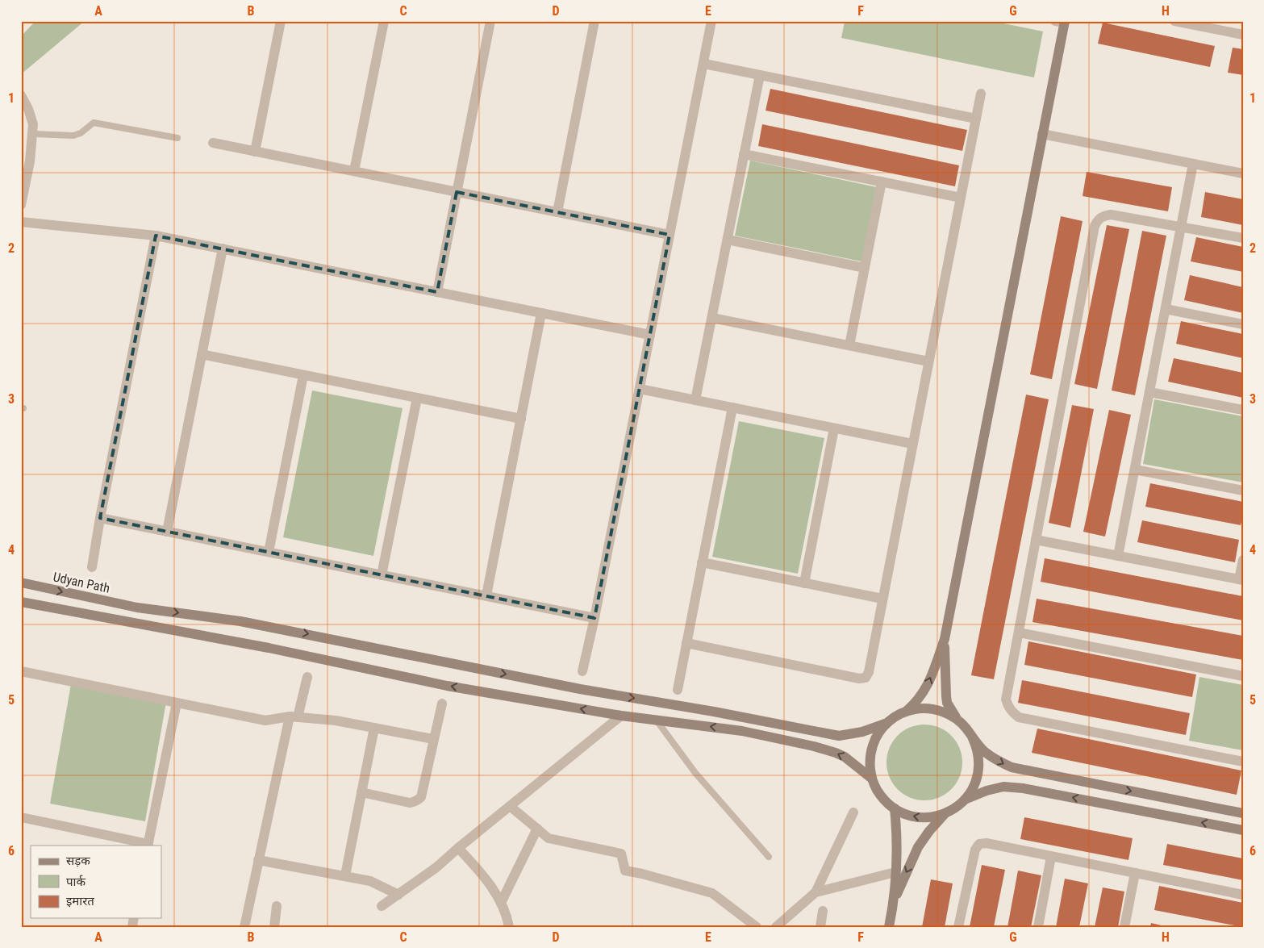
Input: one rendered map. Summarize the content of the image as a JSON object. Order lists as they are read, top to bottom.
{
  "streets": {
    "main road": ["Udyan Path"]
  },
  "legend": ["सड़क", "पार्क", "इमारत"],
  "grid": {
    "columns": [
      "A",
      "B",
      "C",
      "D",
      "E",
      "F",
      "G",
      "H"
    ],
    "rows": [
      "1",
      "2",
      "3",
      "4",
      "5",
      "6"
    ]
  }
}
